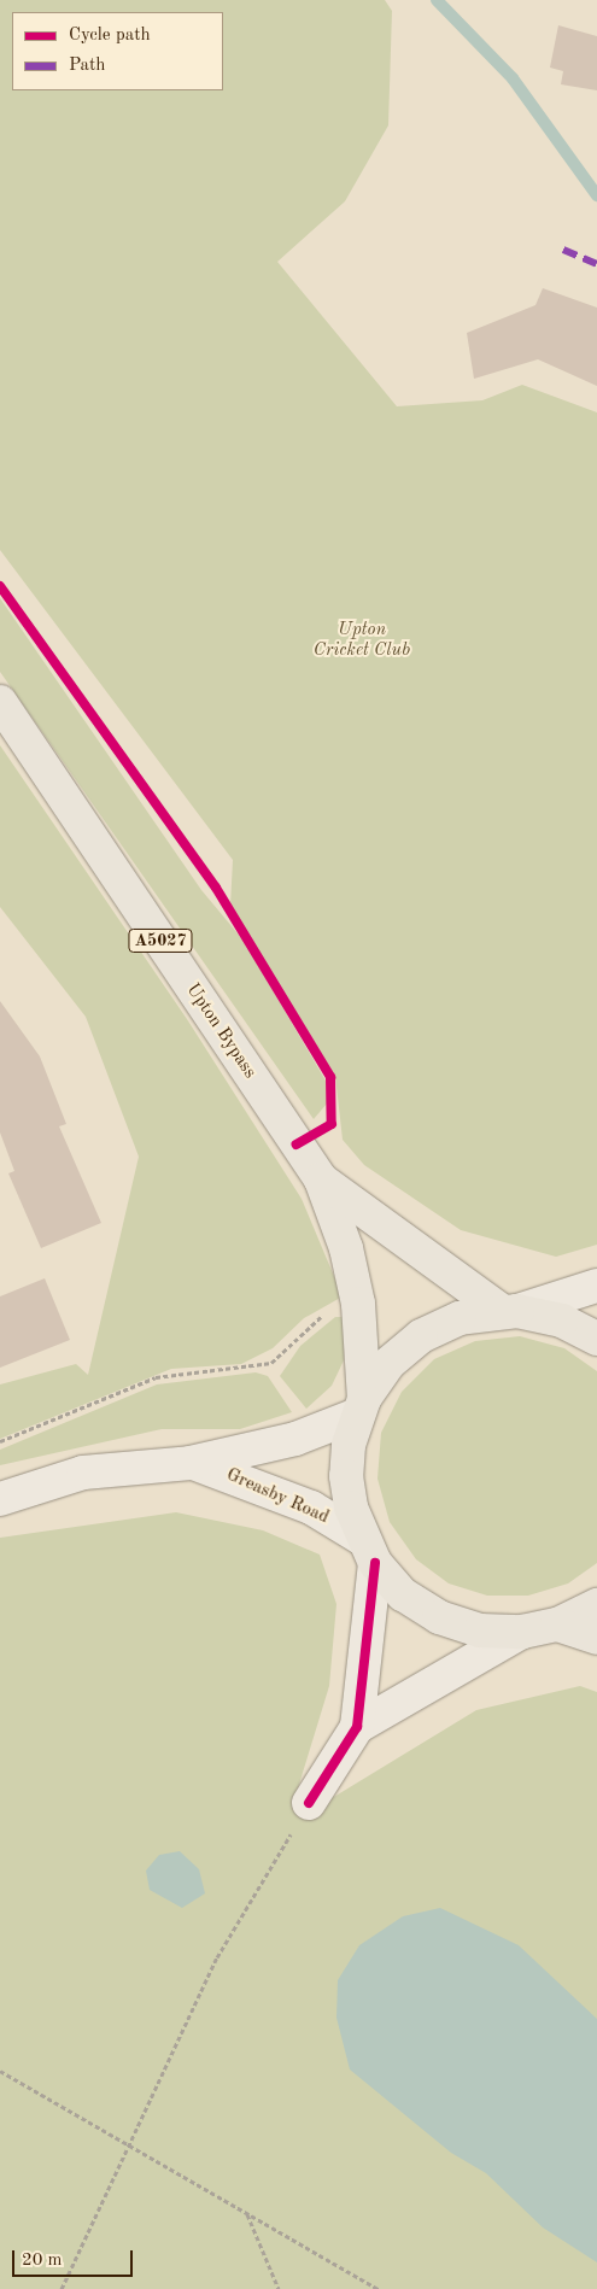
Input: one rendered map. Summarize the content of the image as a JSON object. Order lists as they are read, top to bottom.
{
  "streets": {
    "main road": ["A5027", "Upton Bypass", "Greasby Road"]
  },
  "crossings": [
    ["Upton Bypass", "Greasby Road"]
  ],
  "parks": ["Upton Cricket Club"],
  "legend": ["Cycle path", "Path"],
  "scale_bar": "20 m"
}
